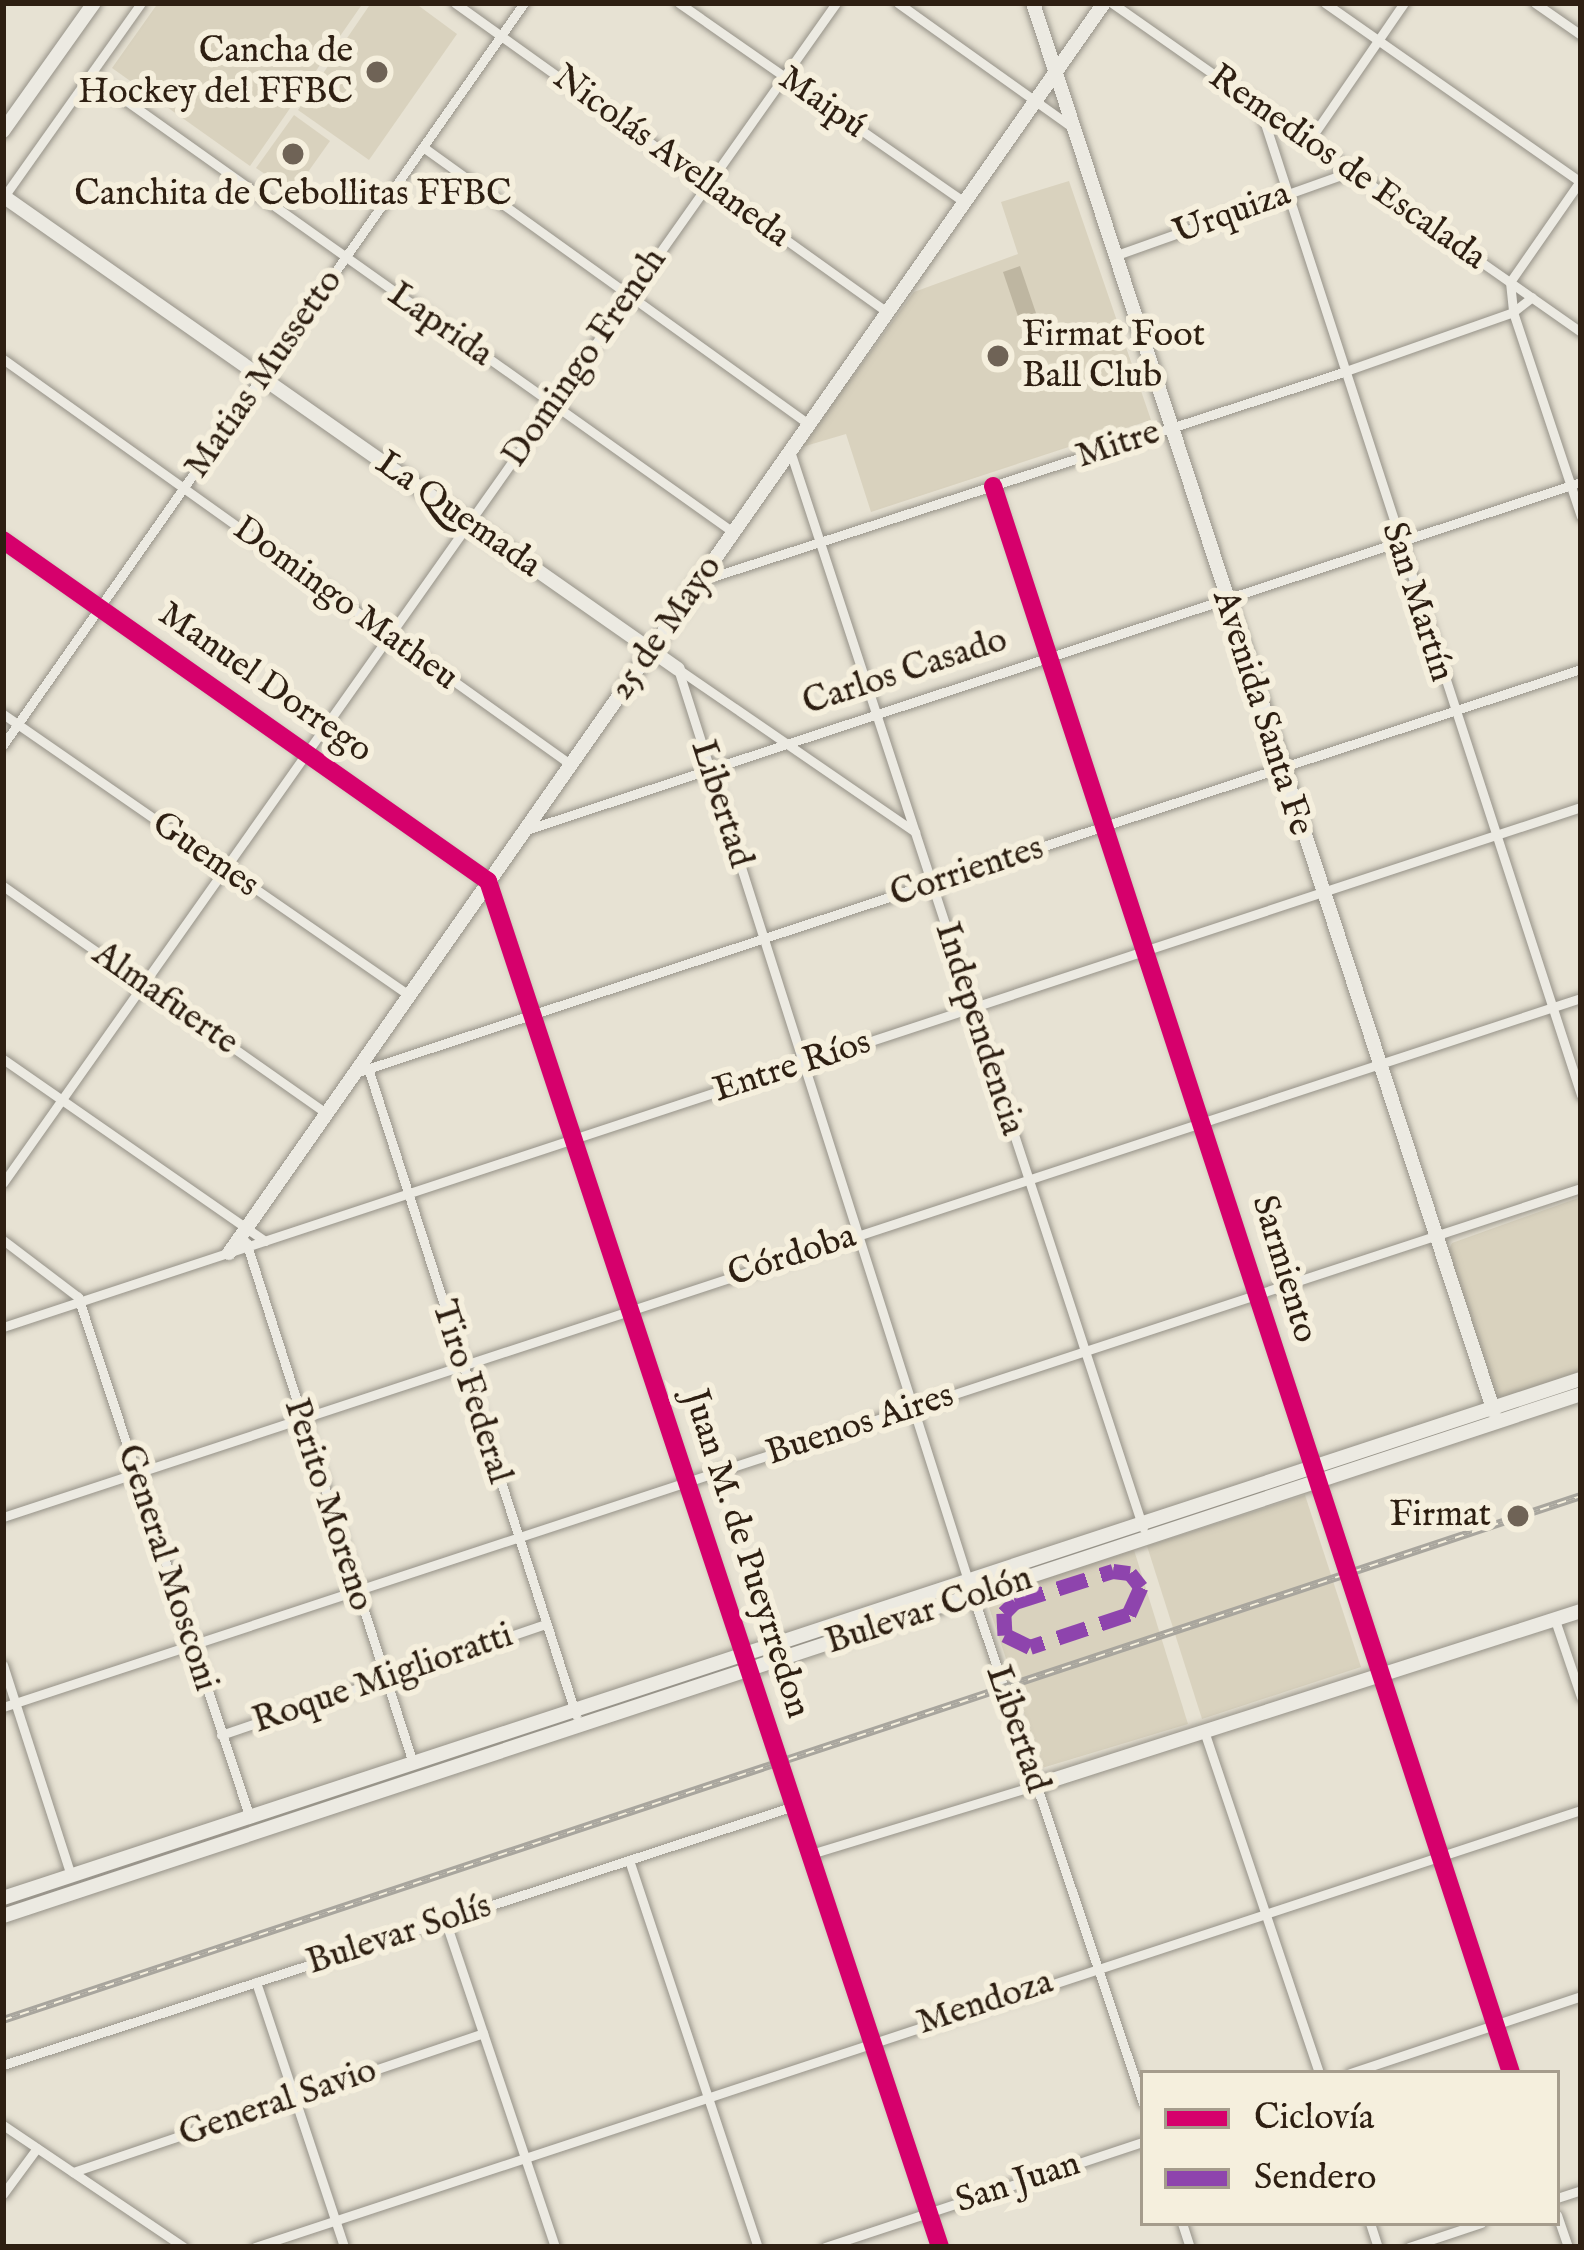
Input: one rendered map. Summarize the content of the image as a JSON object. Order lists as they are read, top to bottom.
{
  "streets": {
    "street": [
      "Maipú",
      "Nicolás Avellaneda",
      "Remedios de Escalada",
      "Urquiza",
      "Laprida",
      "Domingo French",
      "Matias Mussetto",
      "Mitre",
      "La Quemada",
      "San Martín",
      "Domingo Matheu",
      "25 de Mayo",
      "Carlos Casado",
      "Manuel Dorrego",
      "Avenida Santa Fe",
      "Libertad",
      "Guemes",
      "Corrientes",
      "Almafuerte",
      "Independencia",
      "Entre Ríos",
      "Córdoba",
      "Sarmiento",
      "Tiro Federal",
      "Buenos Aires",
      "Perito Moreno",
      "Juan M. de Pueyrredon",
      "General Mosconi",
      "Bulevar Colón",
      "Roque Miglioratti",
      "Bulevar Solís",
      "Mendoza",
      "General Savio",
      "San Juan"
    ]
  },
  "crossings": [
    ["Maipú", "Domingo French"],
    ["Maipú", "25 de Mayo"],
    ["Nicolás Avellaneda", "Domingo French"],
    ["Nicolás Avellaneda", "Matias Mussetto"],
    ["Nicolás Avellaneda", "25 de Mayo"],
    ["Remedios de Escalada", "Urquiza"],
    ["Remedios de Escalada", "Mitre"],
    ["Remedios de Escalada", "San Martín"],
    ["Remedios de Escalada", "25 de Mayo"],
    ["Urquiza", "San Martín"],
    ["Urquiza", "Avenida Santa Fe"],
    ["Laprida", "Domingo French"],
    ["Laprida", "Matias Mussetto"],
    ["Laprida", "25 de Mayo"],
    ["Domingo French", "La Quemada"],
    ["Domingo French", "Domingo Matheu"],
    ["Domingo French", "Manuel Dorrego"],
    ["Domingo French", "Guemes"],
    ["Domingo French", "Almafuerte"],
    ["Matias Mussetto", "La Quemada"],
    ["Matias Mussetto", "Domingo Matheu"],
    ["Matias Mussetto", "Manuel Dorrego"],
    ["Matias Mussetto", "Guemes"],
    ["Mitre", "San Martín"],
    ["Mitre", "25 de Mayo"],
    ["Mitre", "Avenida Santa Fe"],
    ["Mitre", "Independencia"],
    ["Mitre", "Sarmiento"],
    ["La Quemada", "25 de Mayo"],
    ["La Quemada", "Carlos Casado"],
    ["La Quemada", "Libertad"],
    ["La Quemada", "Independencia"],
    ["San Martín", "Carlos Casado"],
    ["San Martín", "Corrientes"],
    ["San Martín", "Entre Ríos"],
    ["San Martín", "Córdoba"],
    ["Domingo Matheu", "25 de Mayo"],
    ["25 de Mayo", "Carlos Casado"],
    ["25 de Mayo", "Manuel Dorrego"],
    ["25 de Mayo", "Avenida Santa Fe"],
    ["25 de Mayo", "Guemes"],
    ["25 de Mayo", "Corrientes"],
    ["25 de Mayo", "Almafuerte"],
    ["25 de Mayo", "Independencia"],
    ["25 de Mayo", "Entre Ríos"],
    ["25 de Mayo", "Tiro Federal"],
    ["25 de Mayo", "Perito Moreno"],
    ["25 de Mayo", "Juan M. de Pueyrredon"],
    ["Carlos Casado", "Avenida Santa Fe"],
    ["Carlos Casado", "Libertad"],
    ["Carlos Casado", "Independencia"],
    ["Carlos Casado", "Sarmiento"],
    ["Manuel Dorrego", "Juan M. de Pueyrredon"],
    ["Avenida Santa Fe", "Corrientes"],
    ["Avenida Santa Fe", "Entre Ríos"],
    ["Avenida Santa Fe", "Córdoba"],
    ["Avenida Santa Fe", "Buenos Aires"],
    ["Avenida Santa Fe", "Bulevar Colón"],
    ["Libertad", "Corrientes"],
    ["Libertad", "Entre Ríos"],
    ["Libertad", "Córdoba"],
    ["Libertad", "Buenos Aires"],
    ["Libertad", "Bulevar Colón"],
    ["Libertad", "Mendoza"],
    ["Corrientes", "Independencia"],
    ["Corrientes", "Sarmiento"],
    ["Corrientes", "Tiro Federal"],
    ["Corrientes", "Juan M. de Pueyrredon"],
    ["Independencia", "Entre Ríos"],
    ["Independencia", "Córdoba"],
    ["Independencia", "Buenos Aires"],
    ["Independencia", "Bulevar Colón"],
    ["Entre Ríos", "Sarmiento"],
    ["Entre Ríos", "Tiro Federal"],
    ["Entre Ríos", "Perito Moreno"],
    ["Entre Ríos", "Juan M. de Pueyrredon"],
    ["Entre Ríos", "General Mosconi"],
    ["Córdoba", "Sarmiento"],
    ["Córdoba", "Tiro Federal"],
    ["Córdoba", "Perito Moreno"],
    ["Córdoba", "Juan M. de Pueyrredon"],
    ["Córdoba", "General Mosconi"],
    ["Sarmiento", "Buenos Aires"],
    ["Sarmiento", "Bulevar Colón"],
    ["Sarmiento", "Mendoza"],
    ["Tiro Federal", "Buenos Aires"],
    ["Tiro Federal", "Bulevar Colón"],
    ["Tiro Federal", "Roque Miglioratti"],
    ["Buenos Aires", "Perito Moreno"],
    ["Buenos Aires", "Juan M. de Pueyrredon"],
    ["Buenos Aires", "General Mosconi"],
    ["Perito Moreno", "Bulevar Colón"],
    ["Perito Moreno", "Roque Miglioratti"],
    ["Juan M. de Pueyrredon", "Bulevar Colón"],
    ["Juan M. de Pueyrredon", "Bulevar Solís"],
    ["Juan M. de Pueyrredon", "Mendoza"],
    ["Juan M. de Pueyrredon", "San Juan"],
    ["General Mosconi", "Bulevar Colón"],
    ["General Mosconi", "Roque Miglioratti"]
  ],
  "places": [
    "Cancha de Hockey del FFBC",
    "Canchita de Cebollitas FFBC",
    "Firmat Foot Ball Club",
    "Firmat"
  ],
  "legend": ["Ciclovía", "Sendero"]
}
